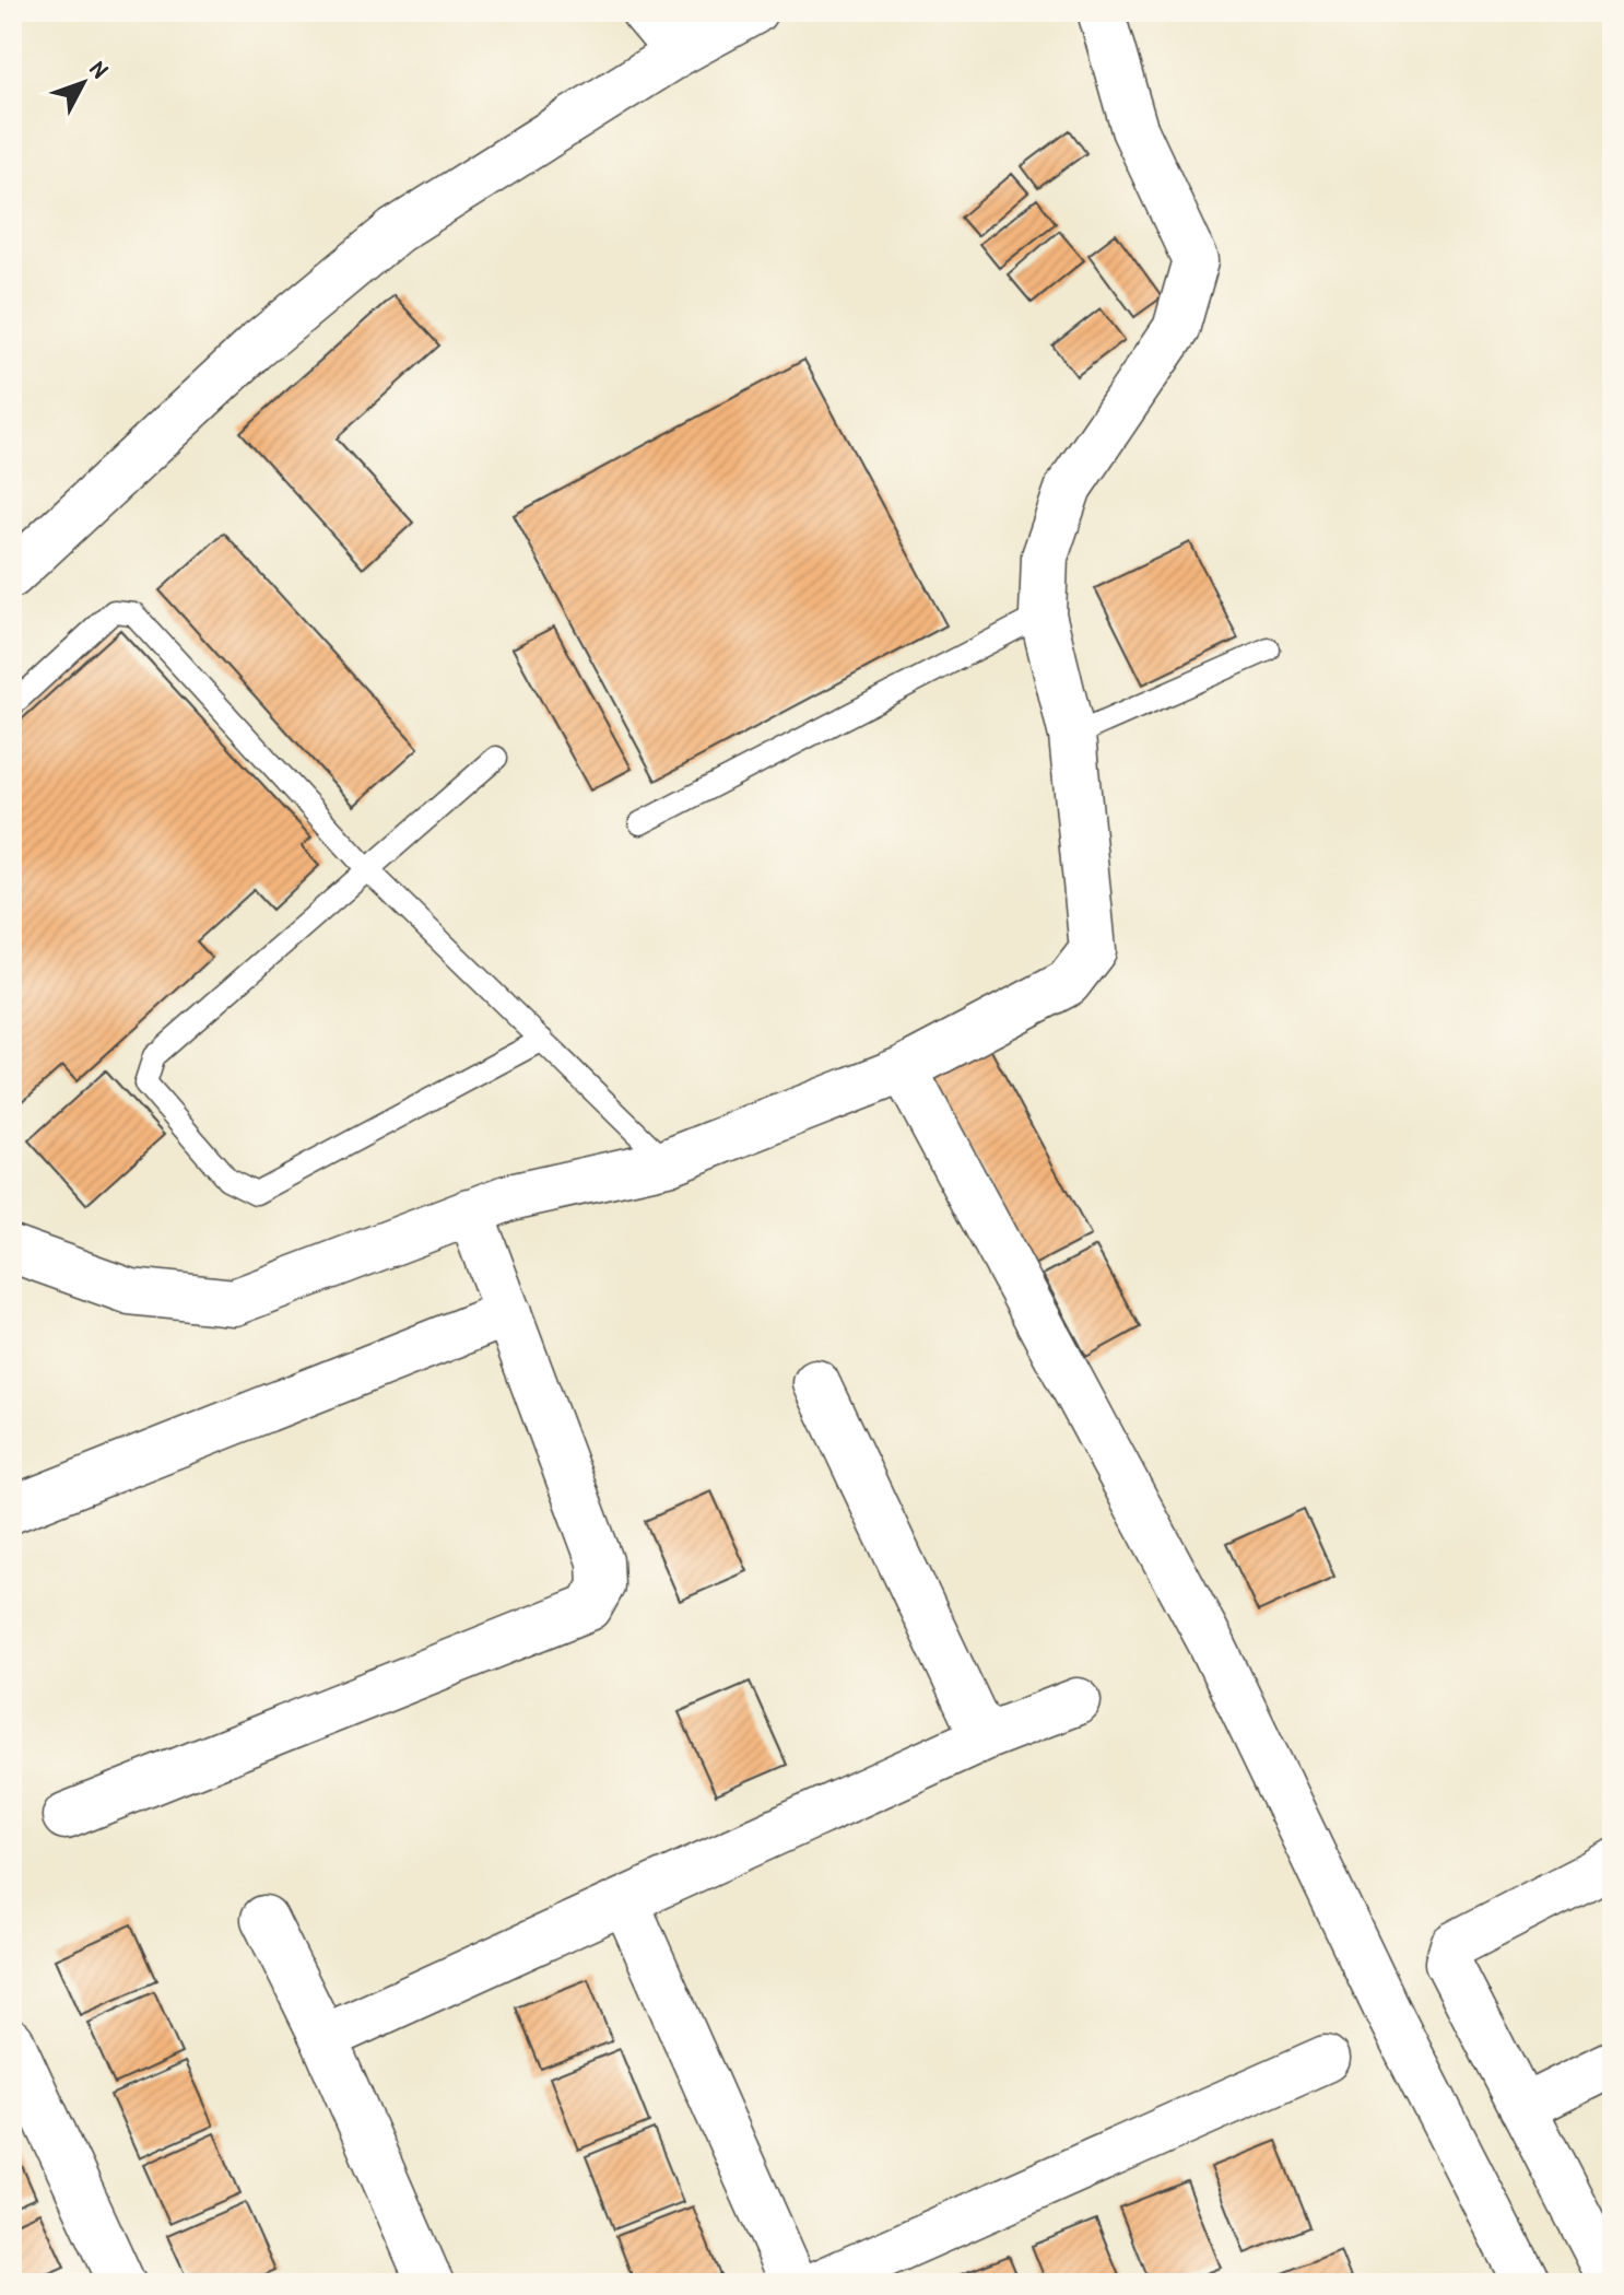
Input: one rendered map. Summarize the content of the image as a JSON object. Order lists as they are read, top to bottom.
{
  "north": "top right"
}
